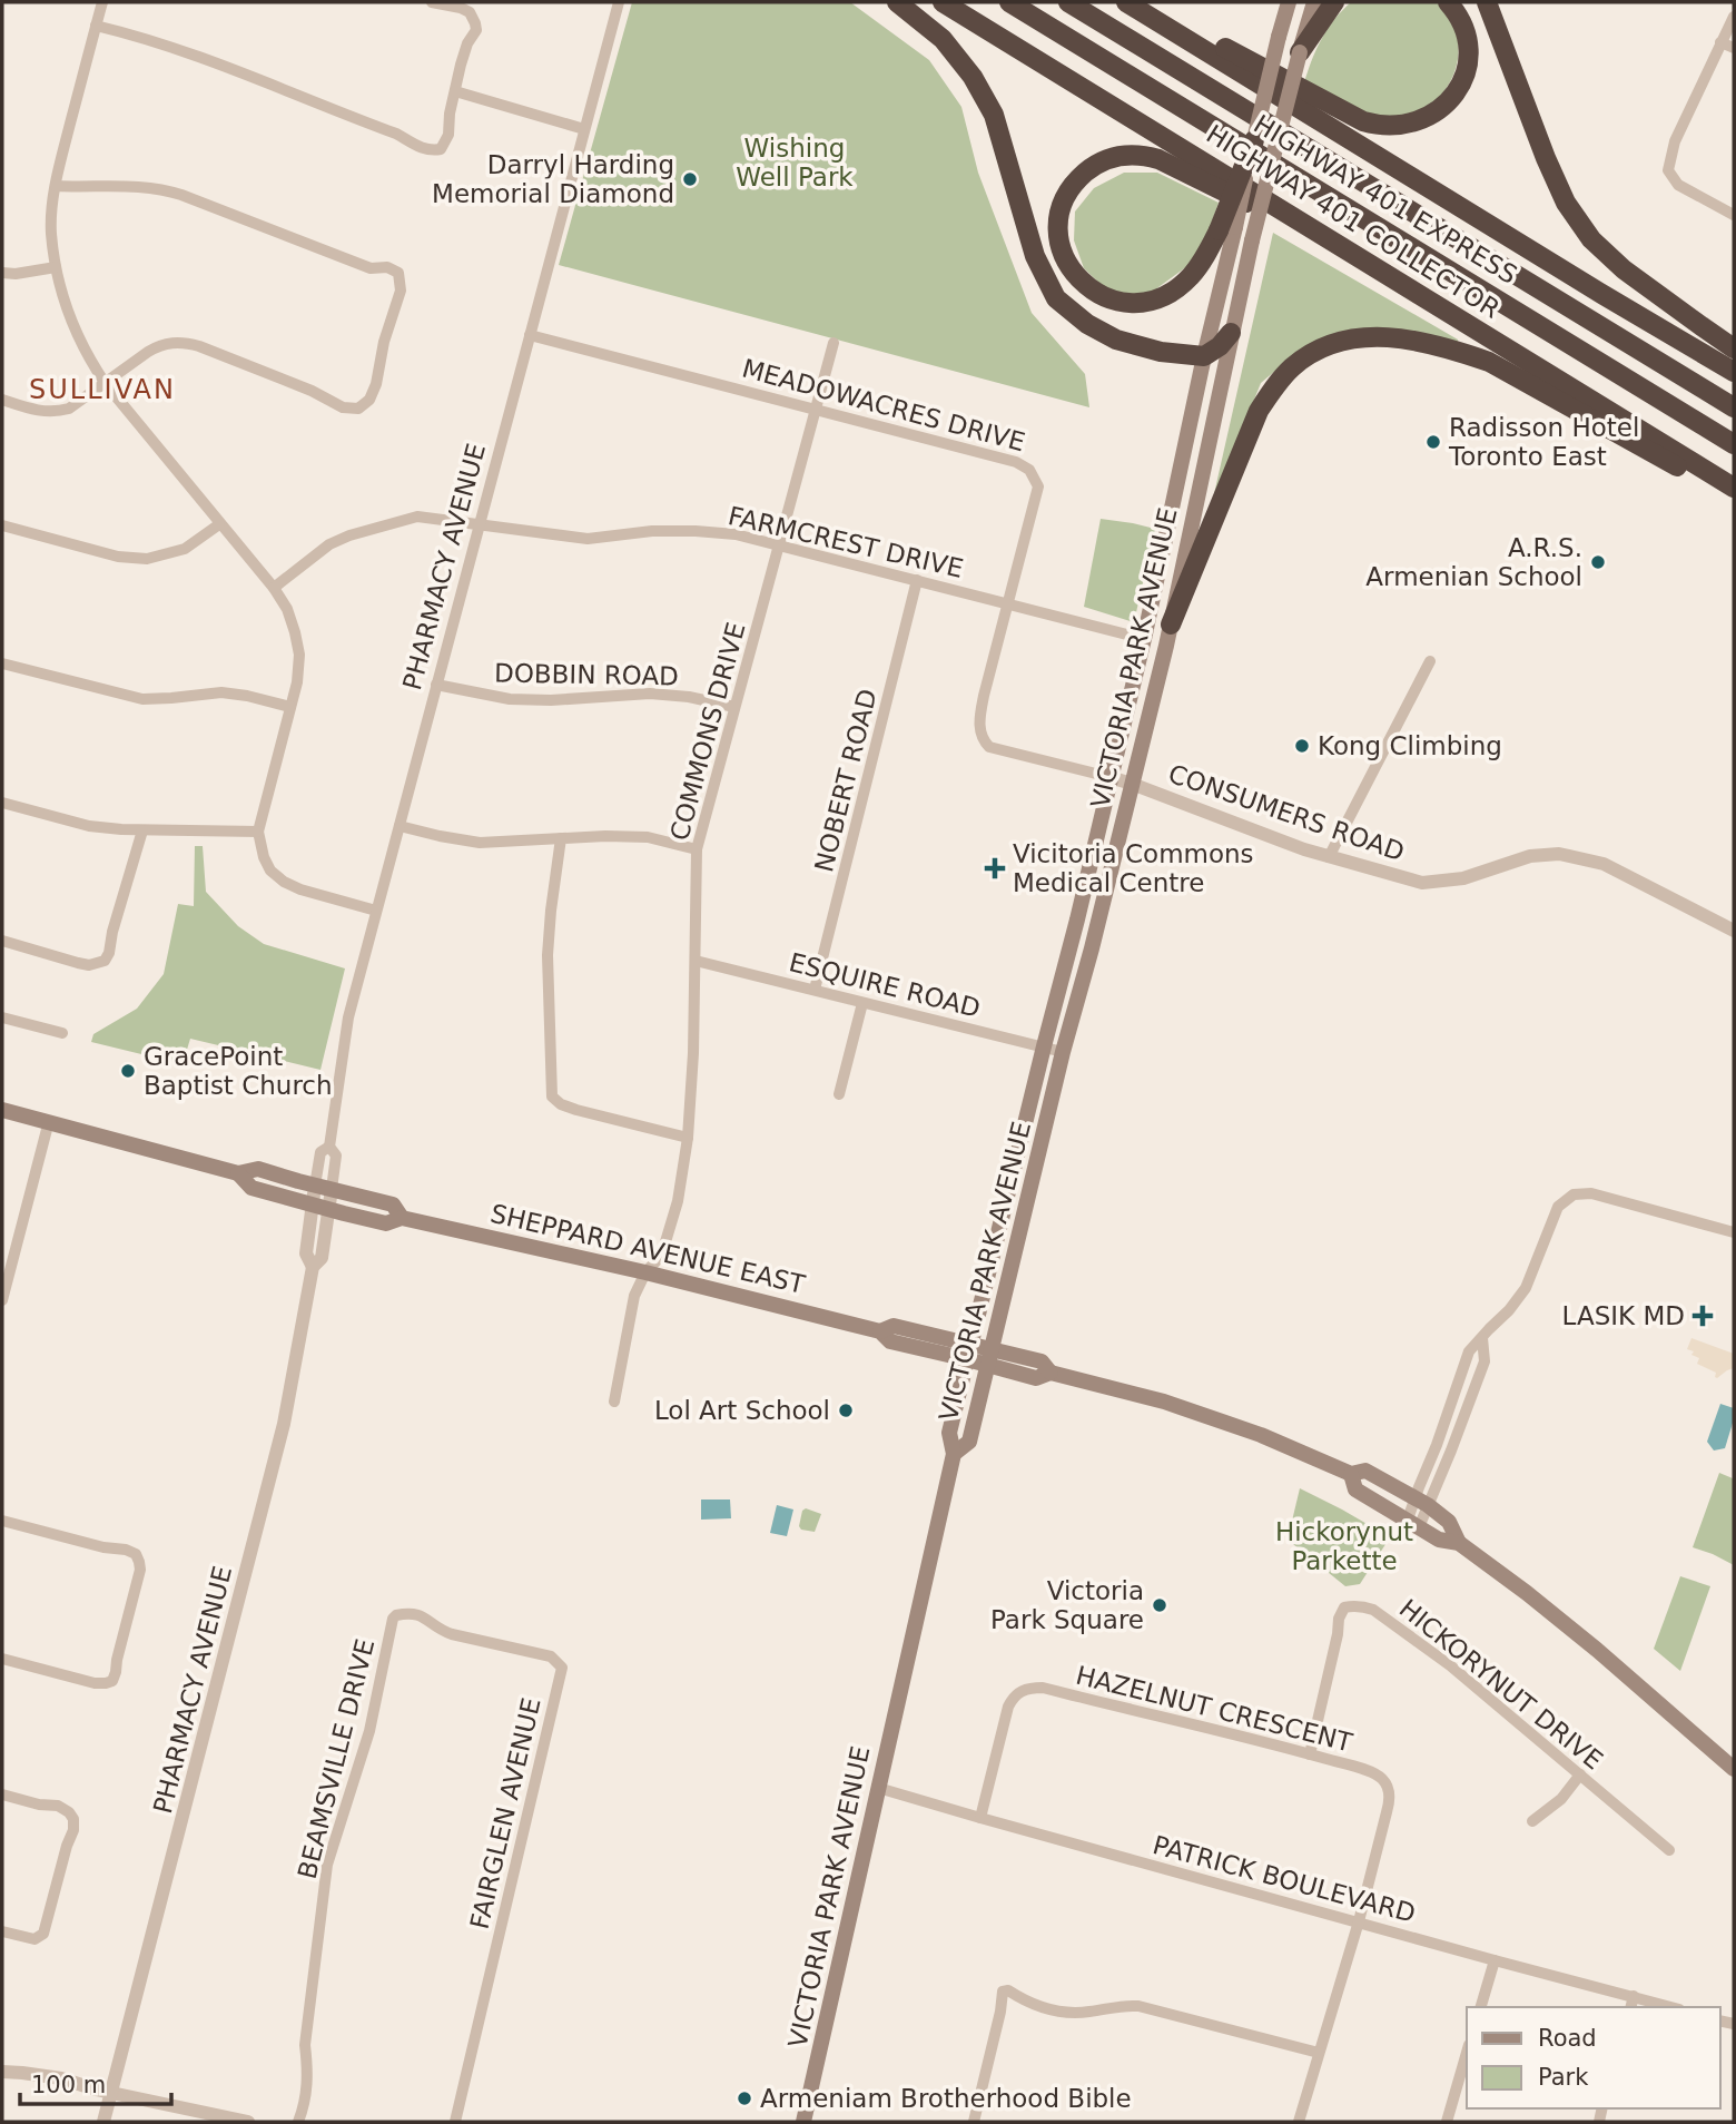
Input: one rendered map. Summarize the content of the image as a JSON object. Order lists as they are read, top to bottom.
{
  "streets": {
    "highway": ["HIGHWAY 401 EXPRESS", "HIGHWAY 401 COLLECTOR"],
    "main road": ["VICTORIA PARK AVENUE", "SHEPPARD AVENUE EAST"],
    "street": [
      "MEADOWACRES DRIVE",
      "FARMCREST DRIVE",
      "PHARMACY AVENUE",
      "DOBBIN ROAD",
      "COMMONS DRIVE",
      "NOBERT ROAD",
      "CONSUMERS ROAD",
      "ESQUIRE ROAD",
      "HICKORYNUT DRIVE",
      "HAZELNUT CRESCENT",
      "BEAMSVILLE DRIVE",
      "FAIRGLEN AVENUE",
      "PATRICK BOULEVARD"
    ]
  },
  "crossings": [
    ["MEADOWACRES DRIVE", "FARMCREST DRIVE"],
    ["MEADOWACRES DRIVE", "PHARMACY AVENUE"],
    ["MEADOWACRES DRIVE", "VICTORIA PARK AVENUE"],
    ["MEADOWACRES DRIVE", "COMMONS DRIVE"],
    ["MEADOWACRES DRIVE", "CONSUMERS ROAD"],
    ["FARMCREST DRIVE", "PHARMACY AVENUE"],
    ["FARMCREST DRIVE", "VICTORIA PARK AVENUE"],
    ["FARMCREST DRIVE", "COMMONS DRIVE"],
    ["FARMCREST DRIVE", "NOBERT ROAD"],
    ["PHARMACY AVENUE", "DOBBIN ROAD"],
    ["PHARMACY AVENUE", "SHEPPARD AVENUE EAST"],
    ["VICTORIA PARK AVENUE", "CONSUMERS ROAD"],
    ["VICTORIA PARK AVENUE", "ESQUIRE ROAD"],
    ["VICTORIA PARK AVENUE", "SHEPPARD AVENUE EAST"],
    ["VICTORIA PARK AVENUE", "PATRICK BOULEVARD"],
    ["DOBBIN ROAD", "COMMONS DRIVE"],
    ["COMMONS DRIVE", "ESQUIRE ROAD"],
    ["COMMONS DRIVE", "SHEPPARD AVENUE EAST"],
    ["NOBERT ROAD", "ESQUIRE ROAD"],
    ["HICKORYNUT DRIVE", "HAZELNUT CRESCENT"],
    ["HAZELNUT CRESCENT", "PATRICK BOULEVARD"],
    ["BEAMSVILLE DRIVE", "FAIRGLEN AVENUE"]
  ],
  "districts": ["SULLIVAN"],
  "parks": ["Wishing Well Park", "Hickorynut Parkette"],
  "places": {
    "other": [
      "Darryl Harding Memorial Diamond",
      "Radisson Hotel Toronto East",
      "A.R.S. Armenian School",
      "Kong Climbing",
      "GracePoint Baptist Church",
      "Lol Art School",
      "Victoria Park Square",
      "Armeniam Brotherhood Bible"
    ],
    "health": ["Vicitoria Commons Medical Centre", "LASIK MD"]
  },
  "legend": ["Road", "Park"],
  "scale_bar": "100 m"
}
